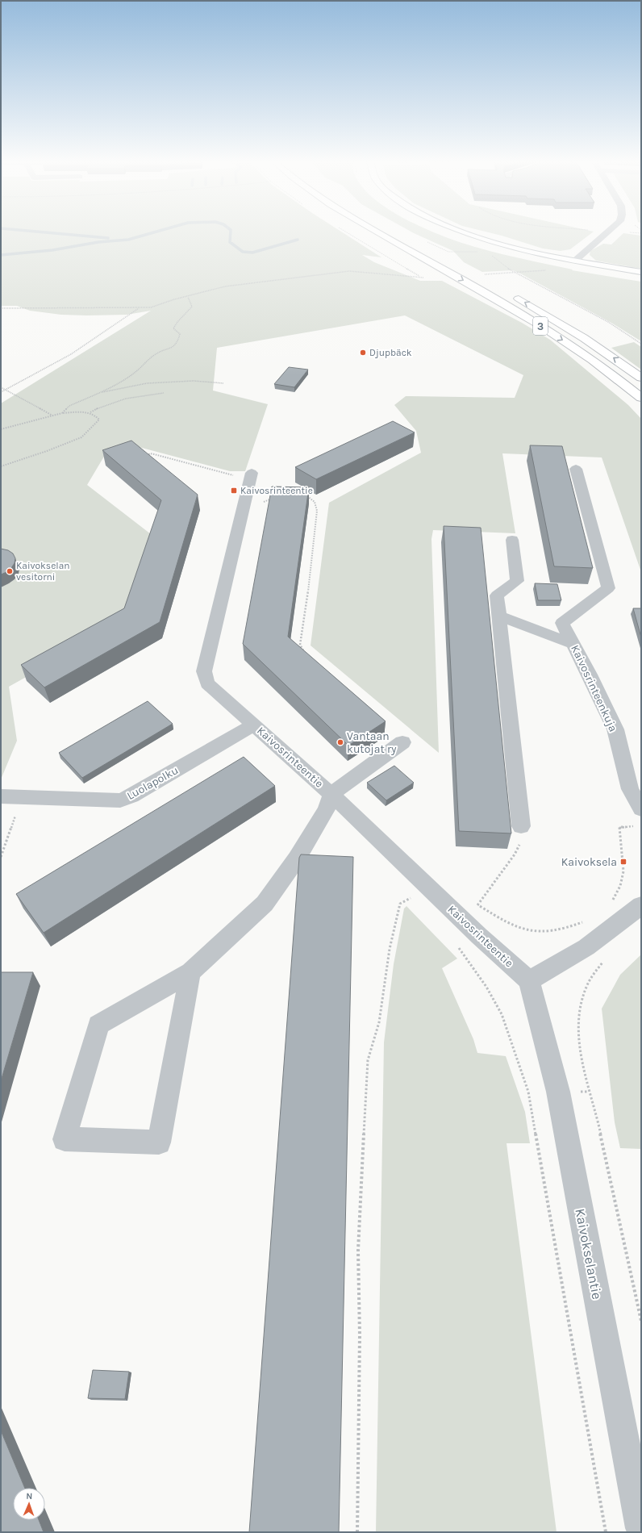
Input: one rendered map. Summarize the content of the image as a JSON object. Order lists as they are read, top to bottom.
{
  "streets": {
    "main road": ["3"],
    "street": [
      "Kaivosrinteenkuja",
      "Kaivosrinteentie",
      "Luolapolku",
      "Kaivokselantie"
    ]
  },
  "crossings": [
    ["Kaivosrinteentie", "Luolapolku"],
    ["Kaivosrinteentie", "Kaivokselantie"]
  ],
  "places": {
    "other": ["Djupbäck", "Kaivokselan vesitorni", "Vantaan kutojat ry"],
    "transit": ["Kaivosrinteentie", "Kaivoksela"]
  },
  "north": "top"
}
